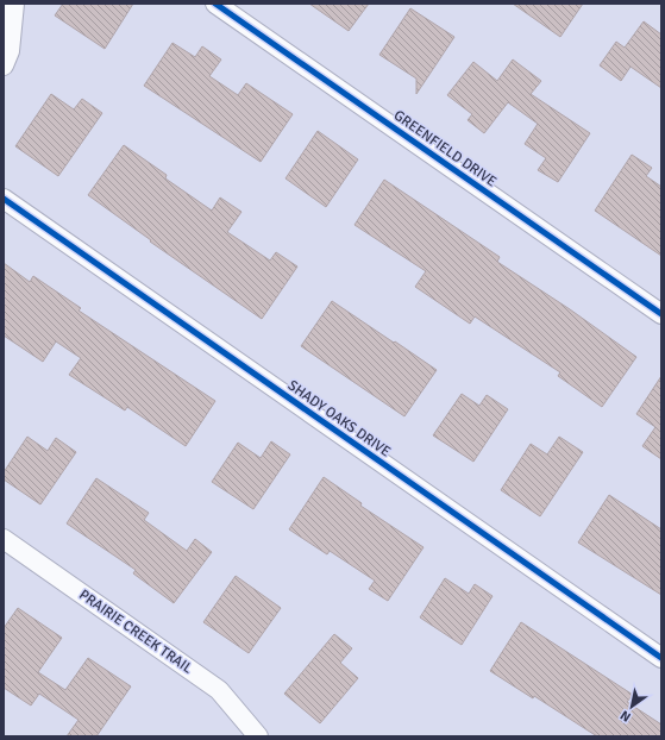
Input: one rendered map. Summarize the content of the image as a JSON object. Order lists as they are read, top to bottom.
{
  "streets": {
    "street": ["GREENFIELD DRIVE", "SHADY OAKS DRIVE", "PRAIRIE CREEK TRAIL"]
  },
  "north": "bottom left"
}
